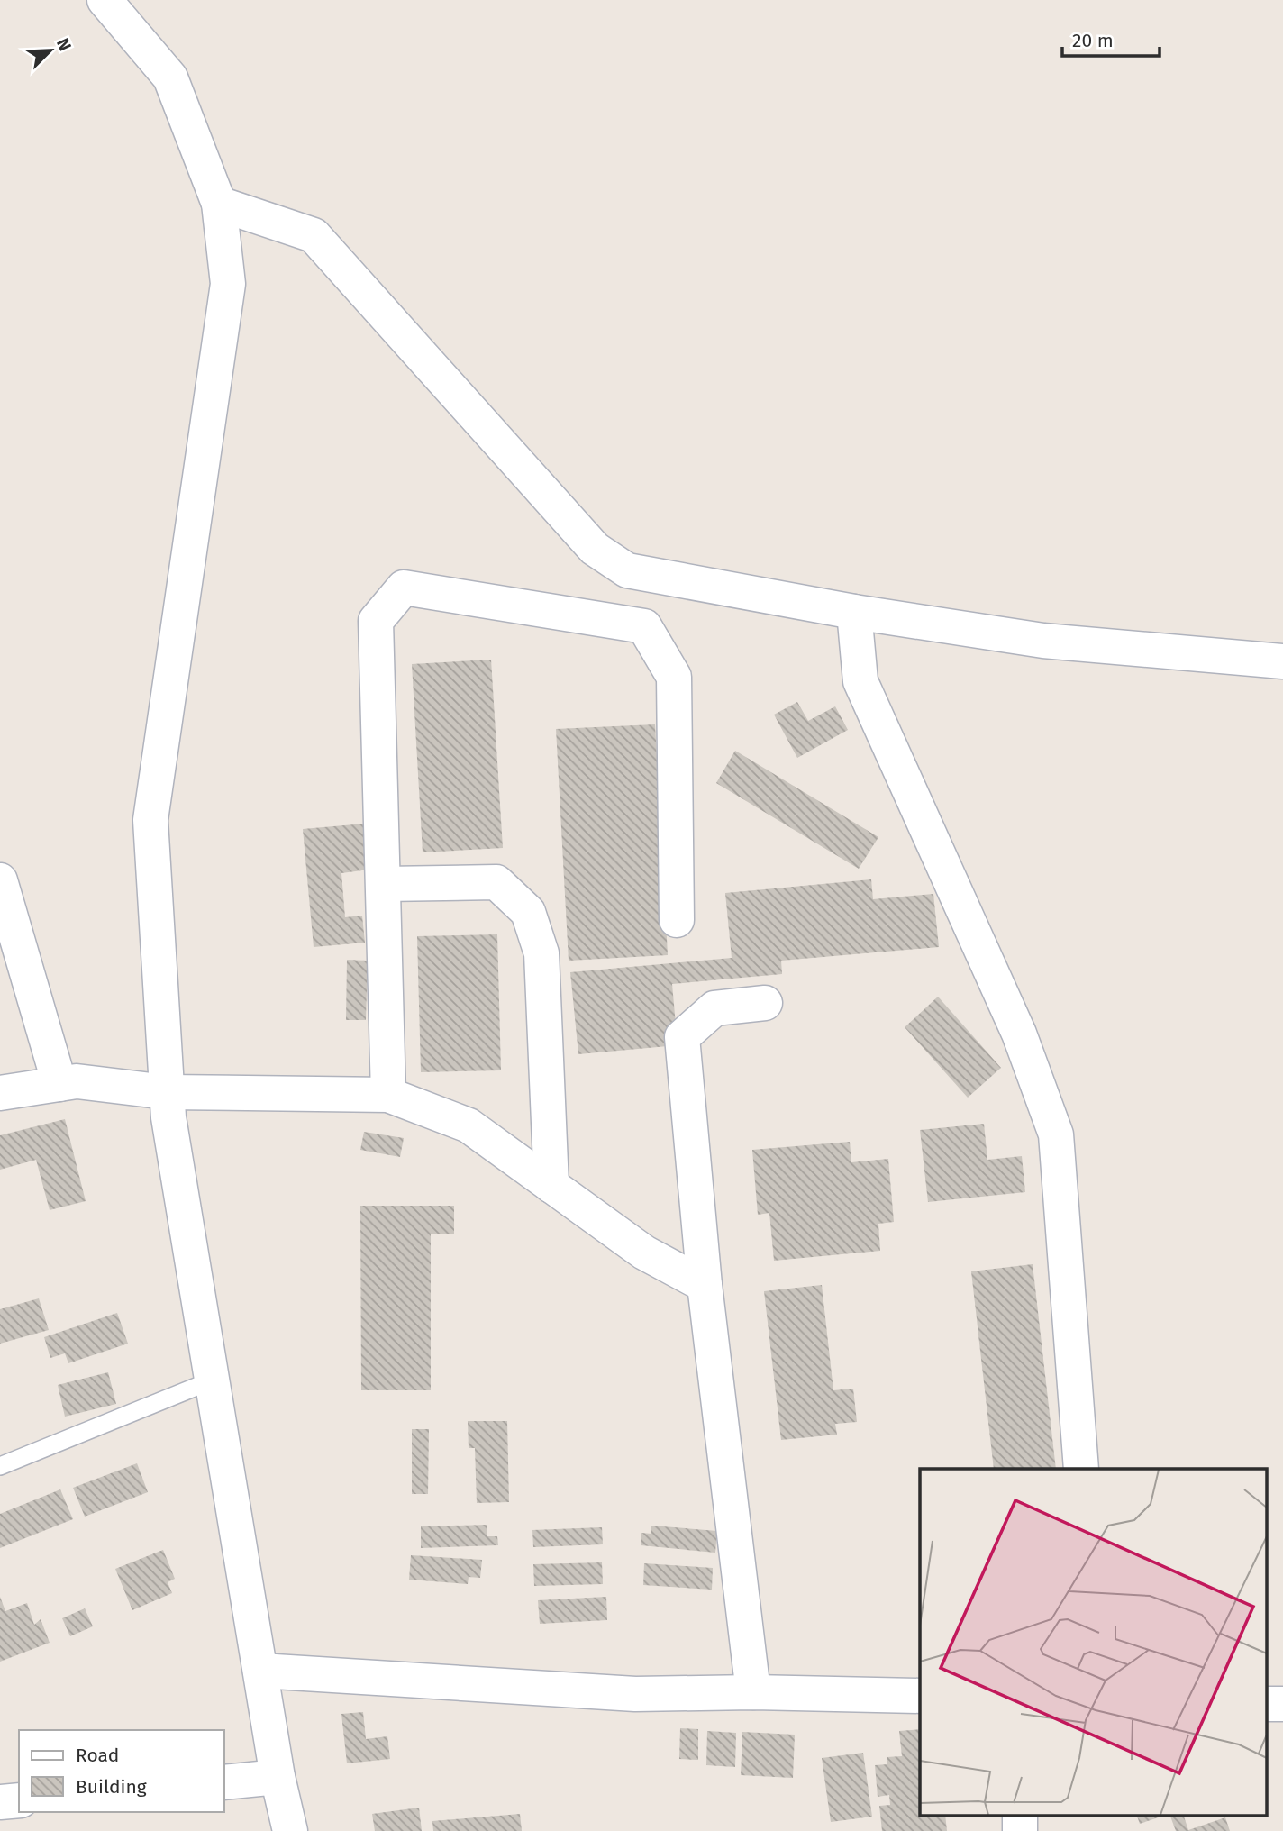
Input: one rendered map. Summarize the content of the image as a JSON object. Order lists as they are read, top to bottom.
{
  "legend": ["Road", "Building"],
  "scale_bar": "20 m",
  "north": "top right"
}
